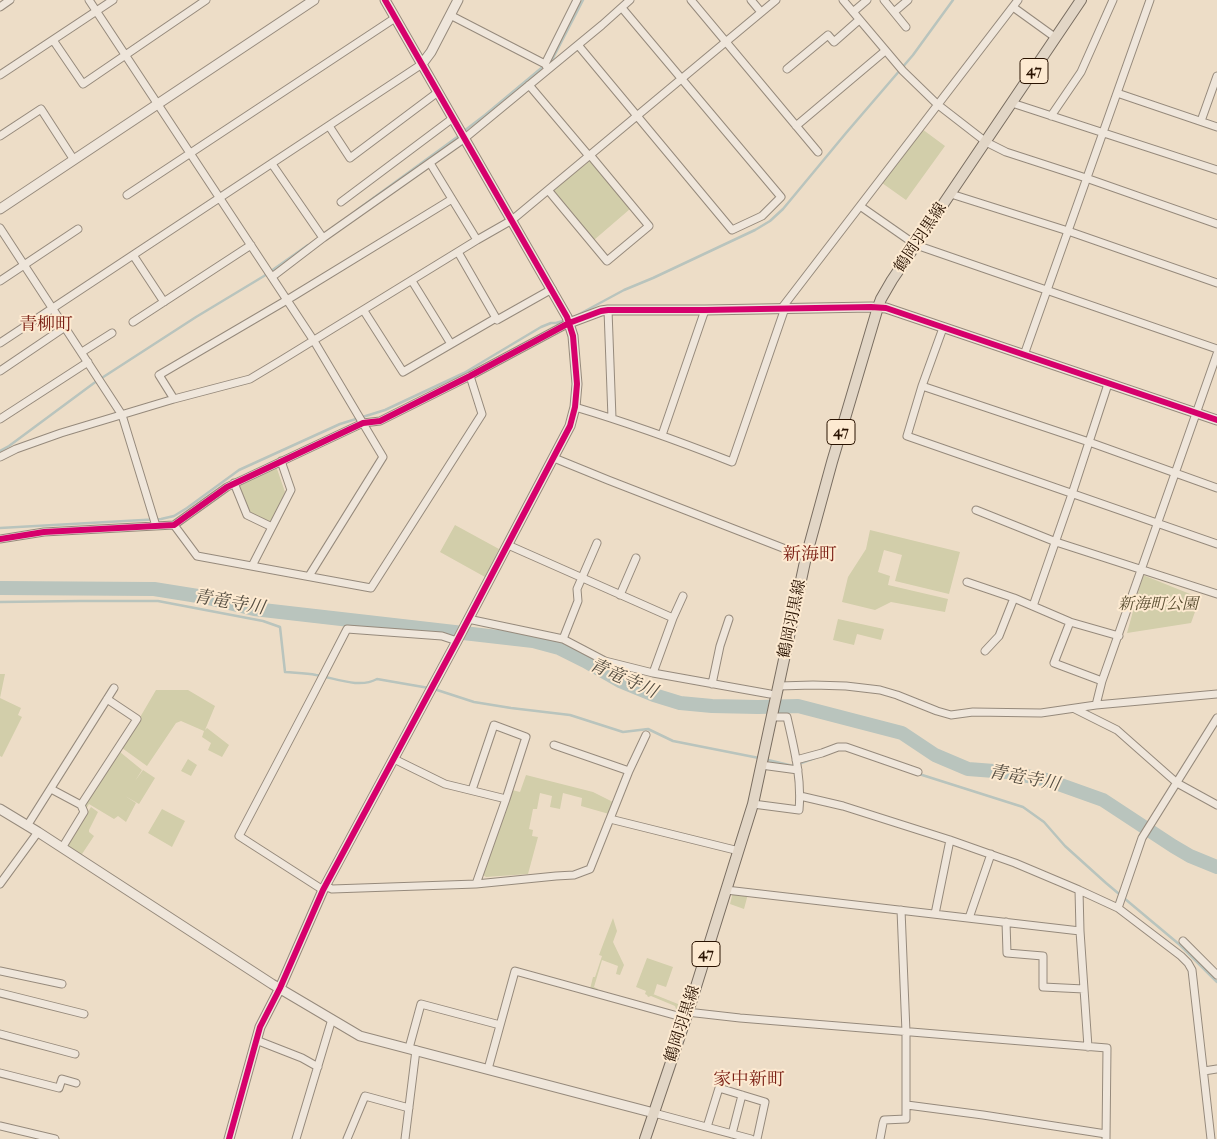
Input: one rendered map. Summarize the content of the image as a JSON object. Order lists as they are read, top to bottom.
{
  "streets": {
    "main road": ["47", "鶴岡羽黒線"]
  },
  "districts": ["青柳町", "新海町", "家中新町"],
  "water": ["青竜寺川"],
  "parks": ["新海町公園"]
}
